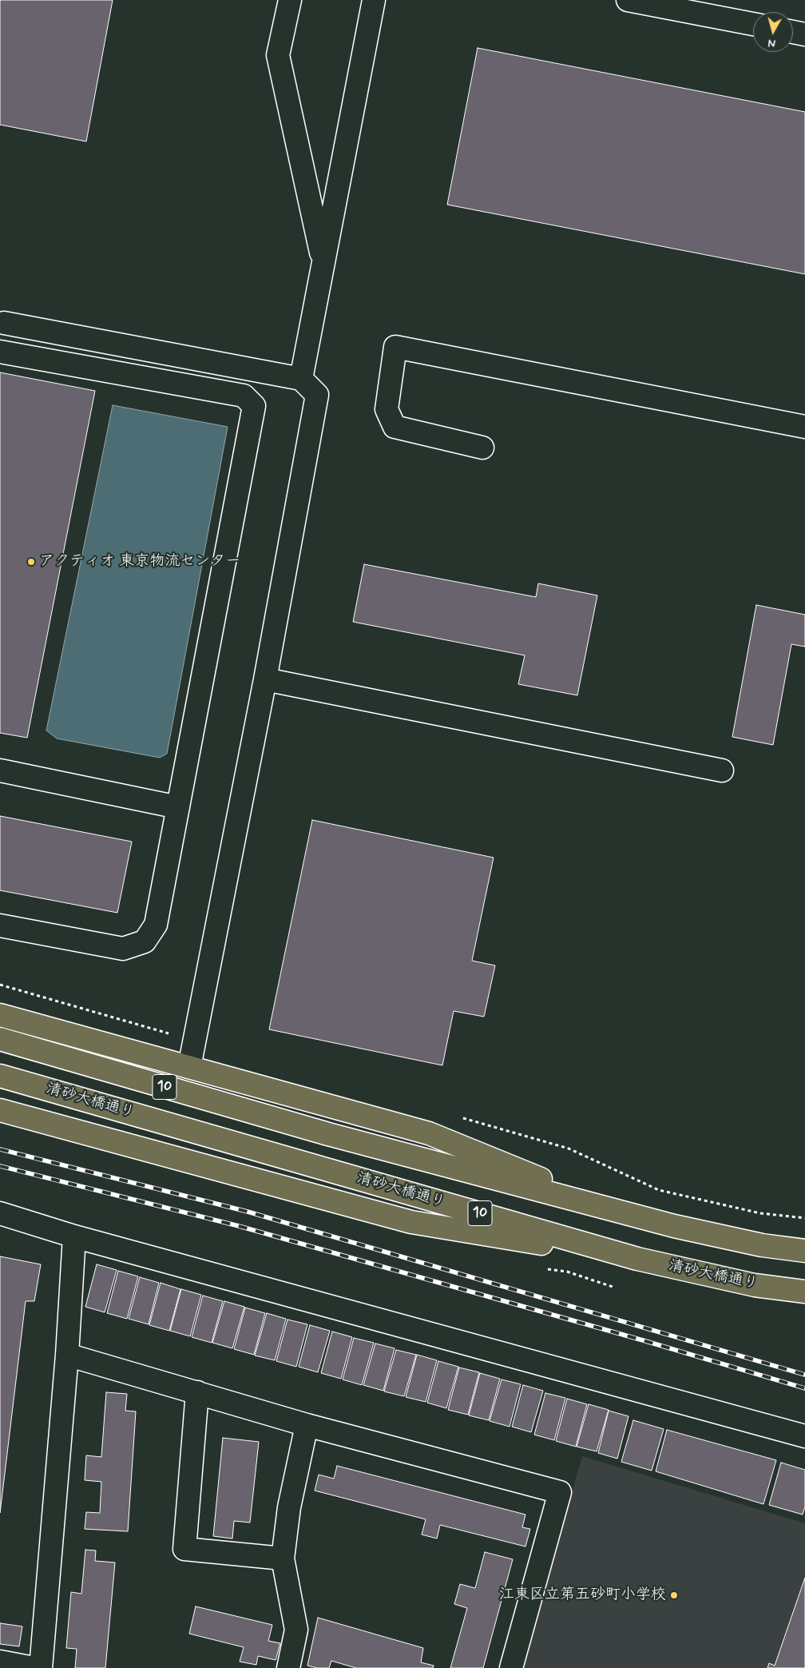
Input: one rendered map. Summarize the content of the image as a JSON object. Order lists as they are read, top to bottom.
{
  "streets": {
    "main road": ["10", "清砂大橋通り"]
  },
  "places": ["アクティオ 東京物流センター", "江東区立第五砂町小学校"],
  "north": "bottom"
}
